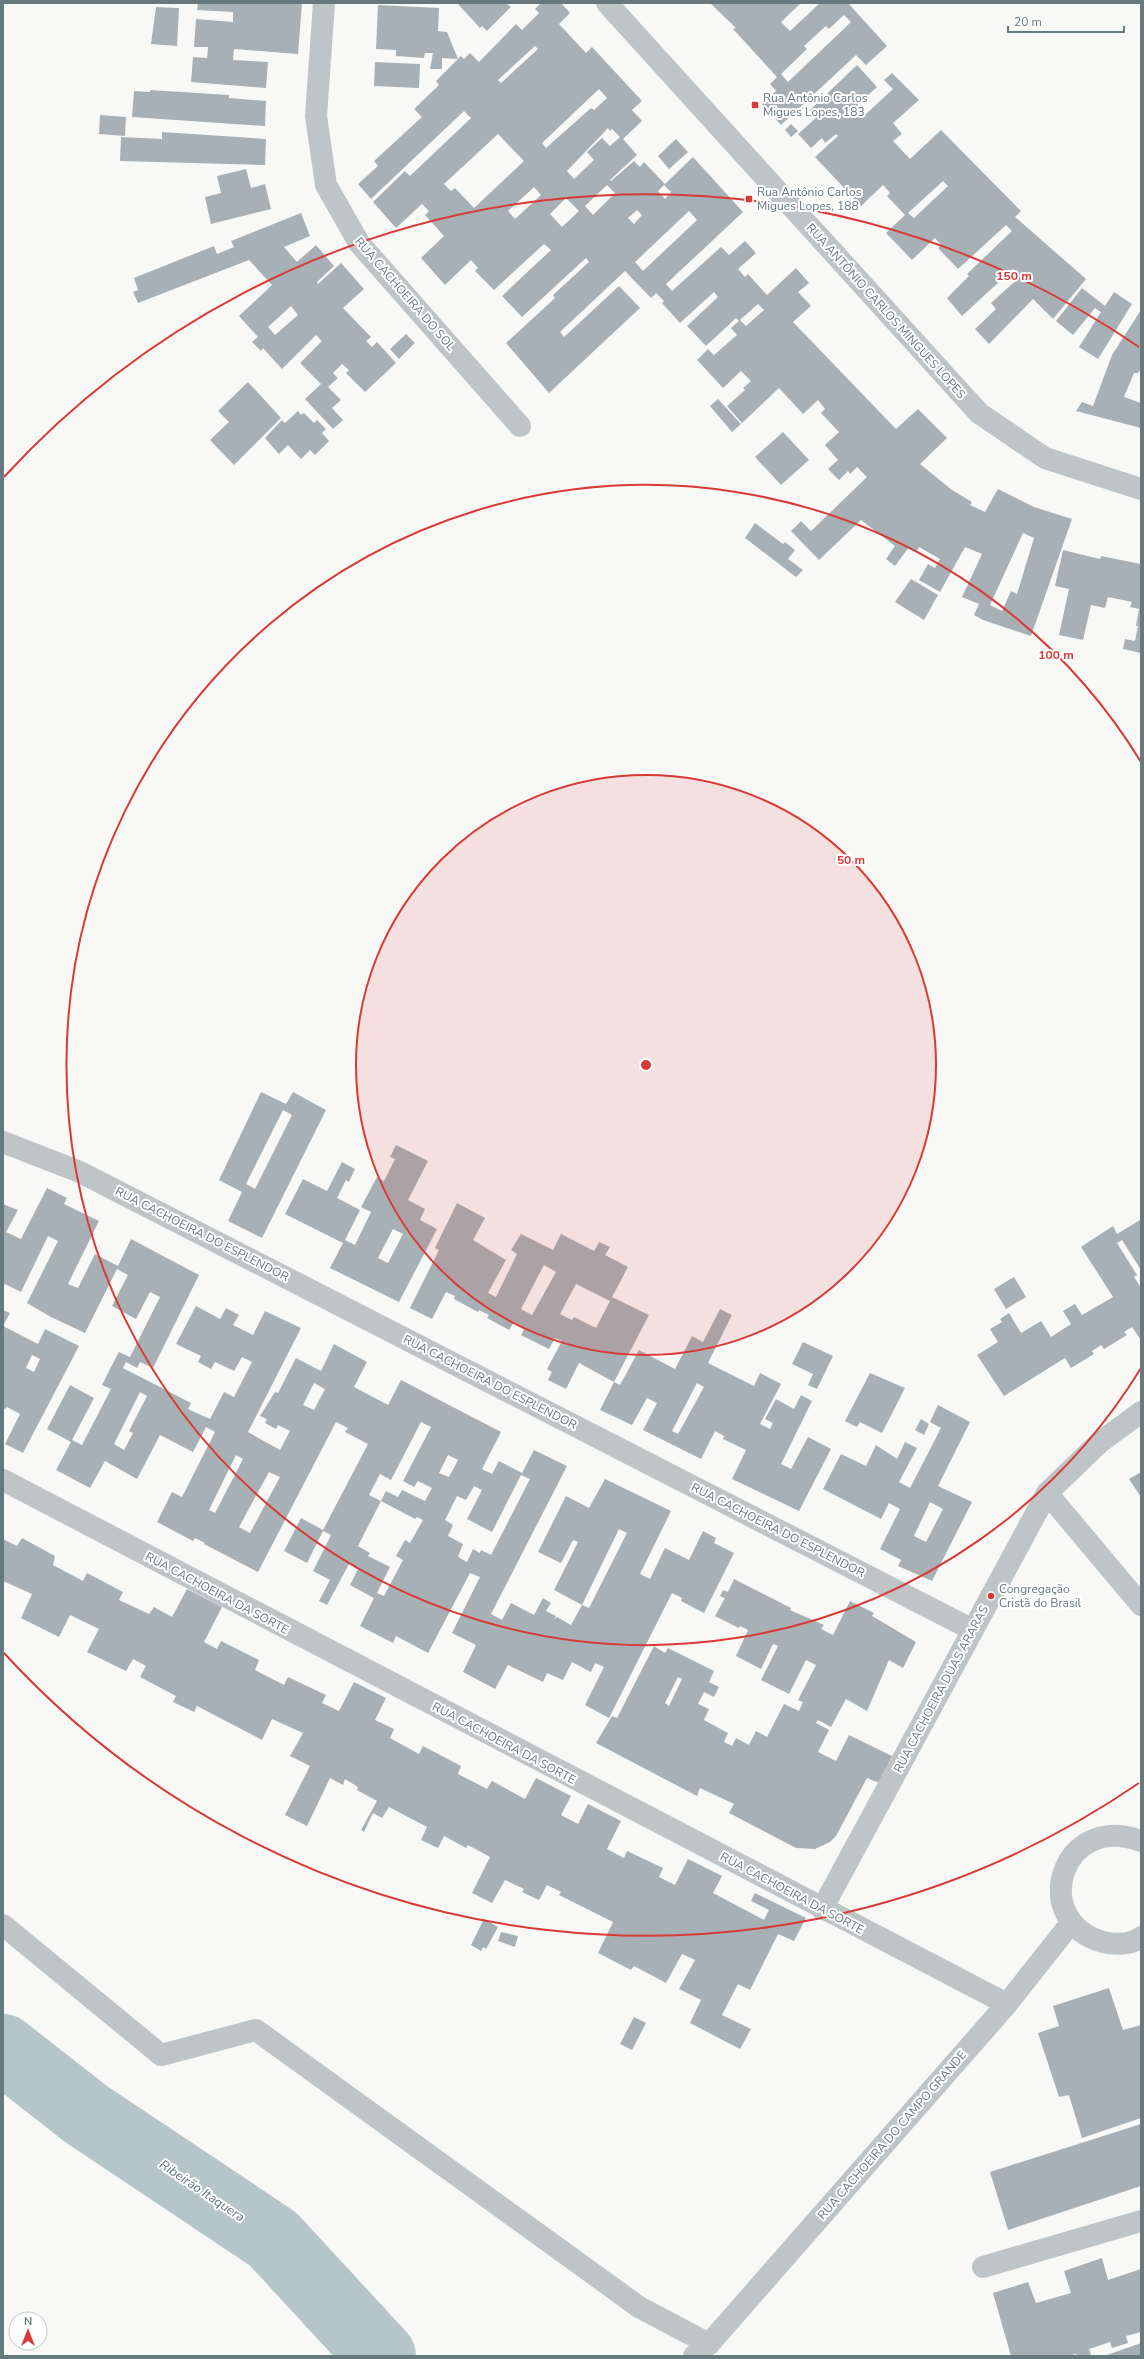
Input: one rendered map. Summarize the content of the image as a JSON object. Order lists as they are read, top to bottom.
{
  "streets": {
    "street": [
      "RUA CACHOEIRA DO SOL",
      "RUA ANTÔNIO CARLOS MINGUES LOPES",
      "RUA CACHOEIRA DO ESPLENDOR",
      "RUA CACHOEIRA DA SORTE",
      "RUA CACHOEIRA DUAS ARARAS",
      "RUA CACHOEIRA DO CAMPO GRANDE"
    ]
  },
  "crossings": [
    ["RUA CACHOEIRA DO ESPLENDOR", "RUA CACHOEIRA DUAS ARARAS"],
    ["RUA CACHOEIRA DA SORTE", "RUA CACHOEIRA DUAS ARARAS"],
    ["RUA CACHOEIRA DA SORTE", "RUA CACHOEIRA DO CAMPO GRANDE"]
  ],
  "water": ["Ribeirão Itaquera"],
  "places": {
    "transit": ["Rua Antônio Carlos Migues Lopes, 183", "Rua Antônio Carlos Migues Lopes, 188"],
    "other": ["Congregação Cristã do Brasil"]
  },
  "scale_bar": "20 m",
  "north": "top",
  "rings": ["150 m", "100 m", "50 m"]
}
